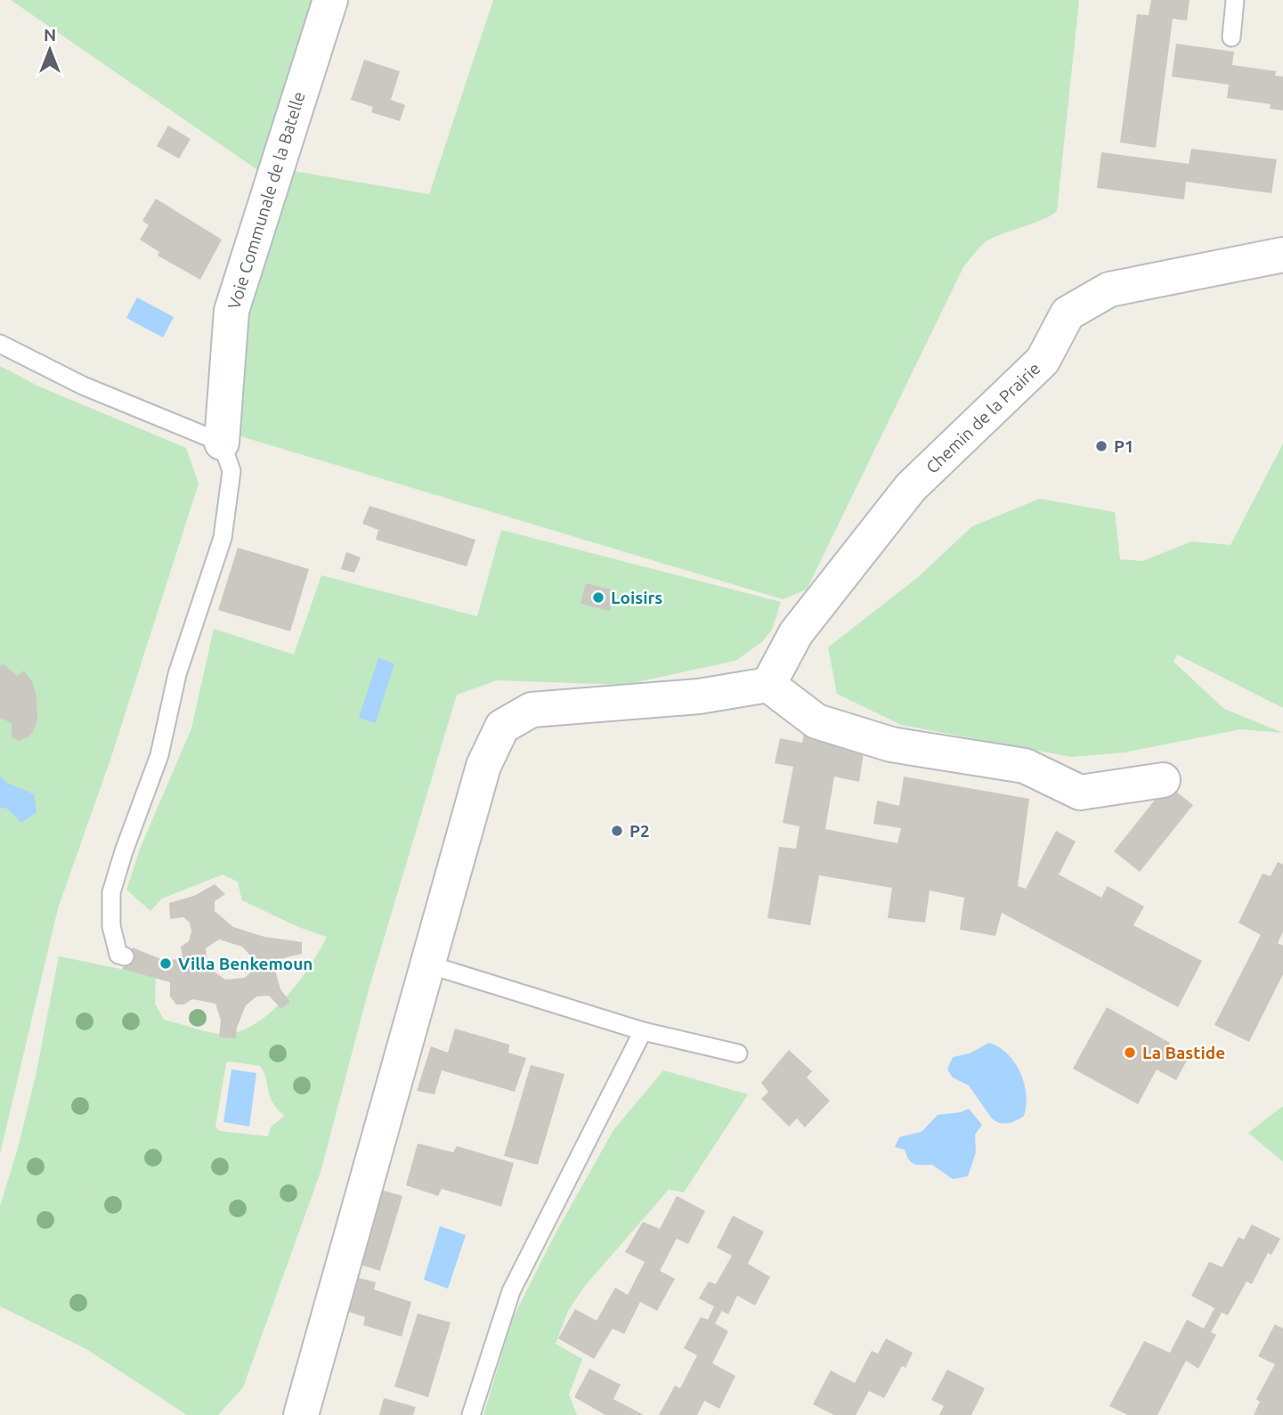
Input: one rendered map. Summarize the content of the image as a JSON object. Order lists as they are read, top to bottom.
{
  "streets": {
    "street": ["Voie Communale de la Batelle", "Chemin de la Prairie"]
  },
  "places": [
    "P1",
    "Loisirs",
    "P2",
    "Villa Benkemoun",
    "La Bastide"
  ],
  "north": "top"
}
